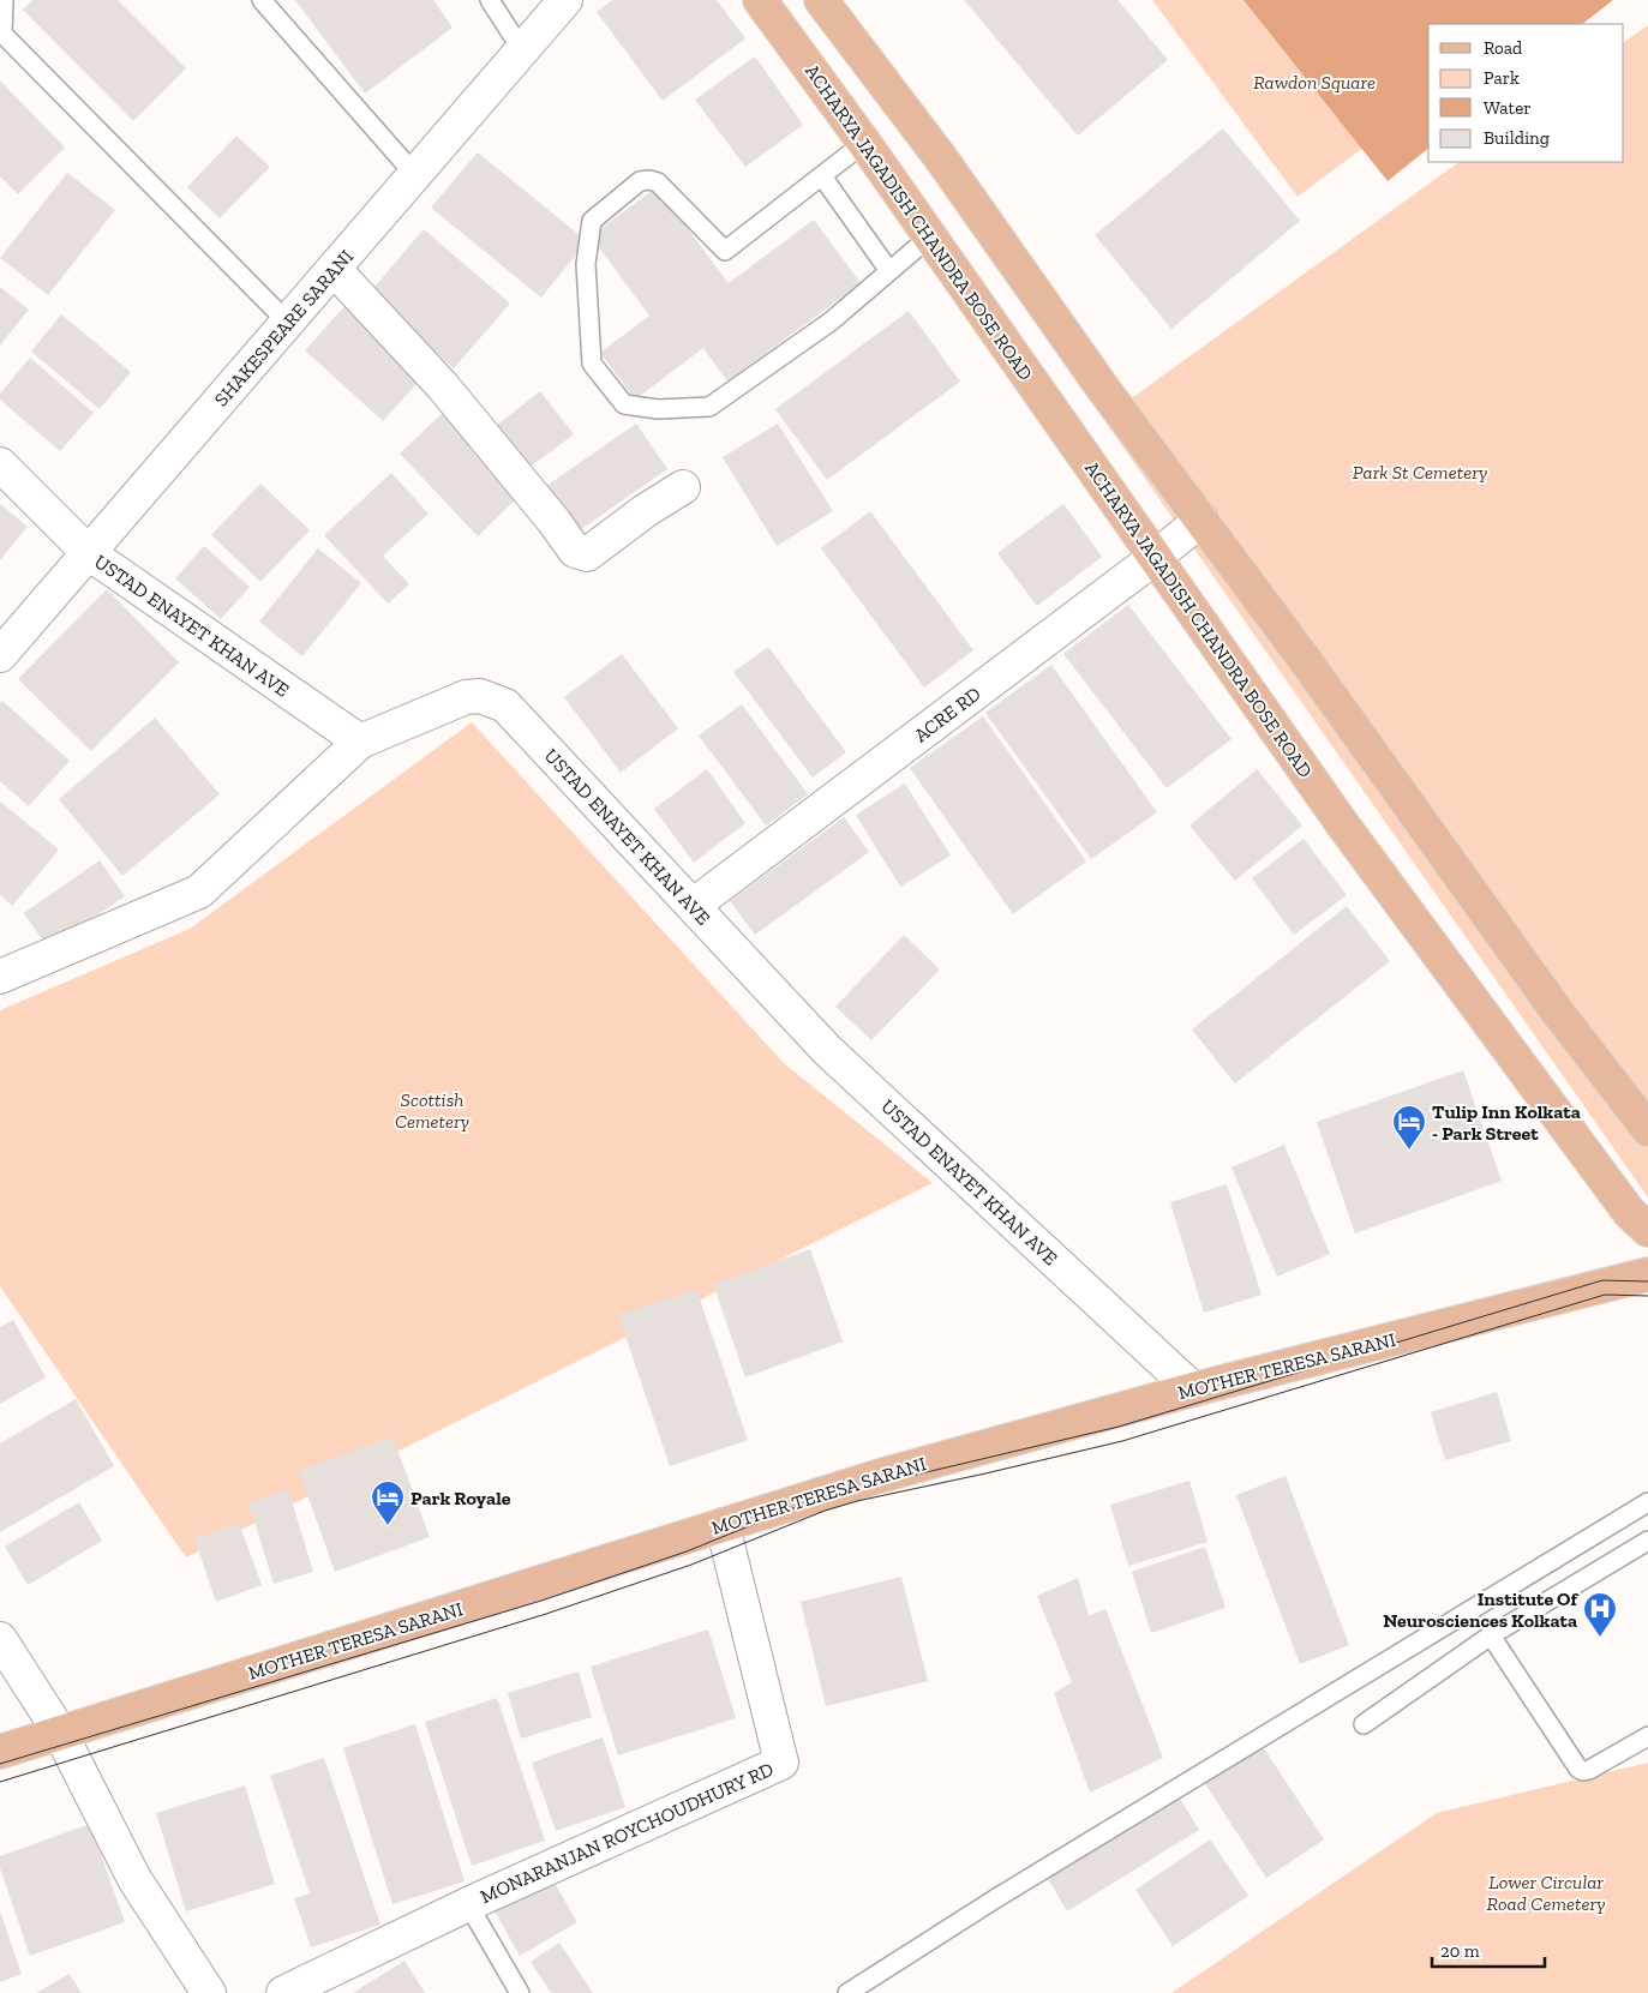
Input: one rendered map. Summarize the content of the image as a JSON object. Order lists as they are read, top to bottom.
{
  "streets": {
    "main road": ["ACHARYA JAGADISH CHANDRA BOSE ROAD", "MOTHER TERESA SARANI"],
    "street": [
      "SHAKESPEARE SARANI",
      "USTAD ENAYET KHAN AVE",
      "ACRE RD",
      "MONARANJAN ROYCHOUDHURY RD"
    ]
  },
  "crossings": [
    ["ACHARYA JAGADISH CHANDRA BOSE ROAD", "ACRE RD"],
    ["SHAKESPEARE SARANI", "USTAD ENAYET KHAN AVE"],
    ["USTAD ENAYET KHAN AVE", "ACRE RD"],
    ["USTAD ENAYET KHAN AVE", "MOTHER TERESA SARANI"],
    ["MOTHER TERESA SARANI", "MONARANJAN ROYCHOUDHURY RD"]
  ],
  "parks": [
    "Rawdon Square",
    "Park St Cemetery",
    "Scottish Cemetery",
    "Lower Circular Road Cemetery"
  ],
  "places": {
    "hotel": ["Tulip Inn Kolkata - Park Street", "Park Royale"],
    "hospital": ["Institute Of Neurosciences Kolkata"]
  },
  "legend": [
    "Road",
    "Park",
    "Water",
    "Building"
  ],
  "scale_bar": "20 m"
}
